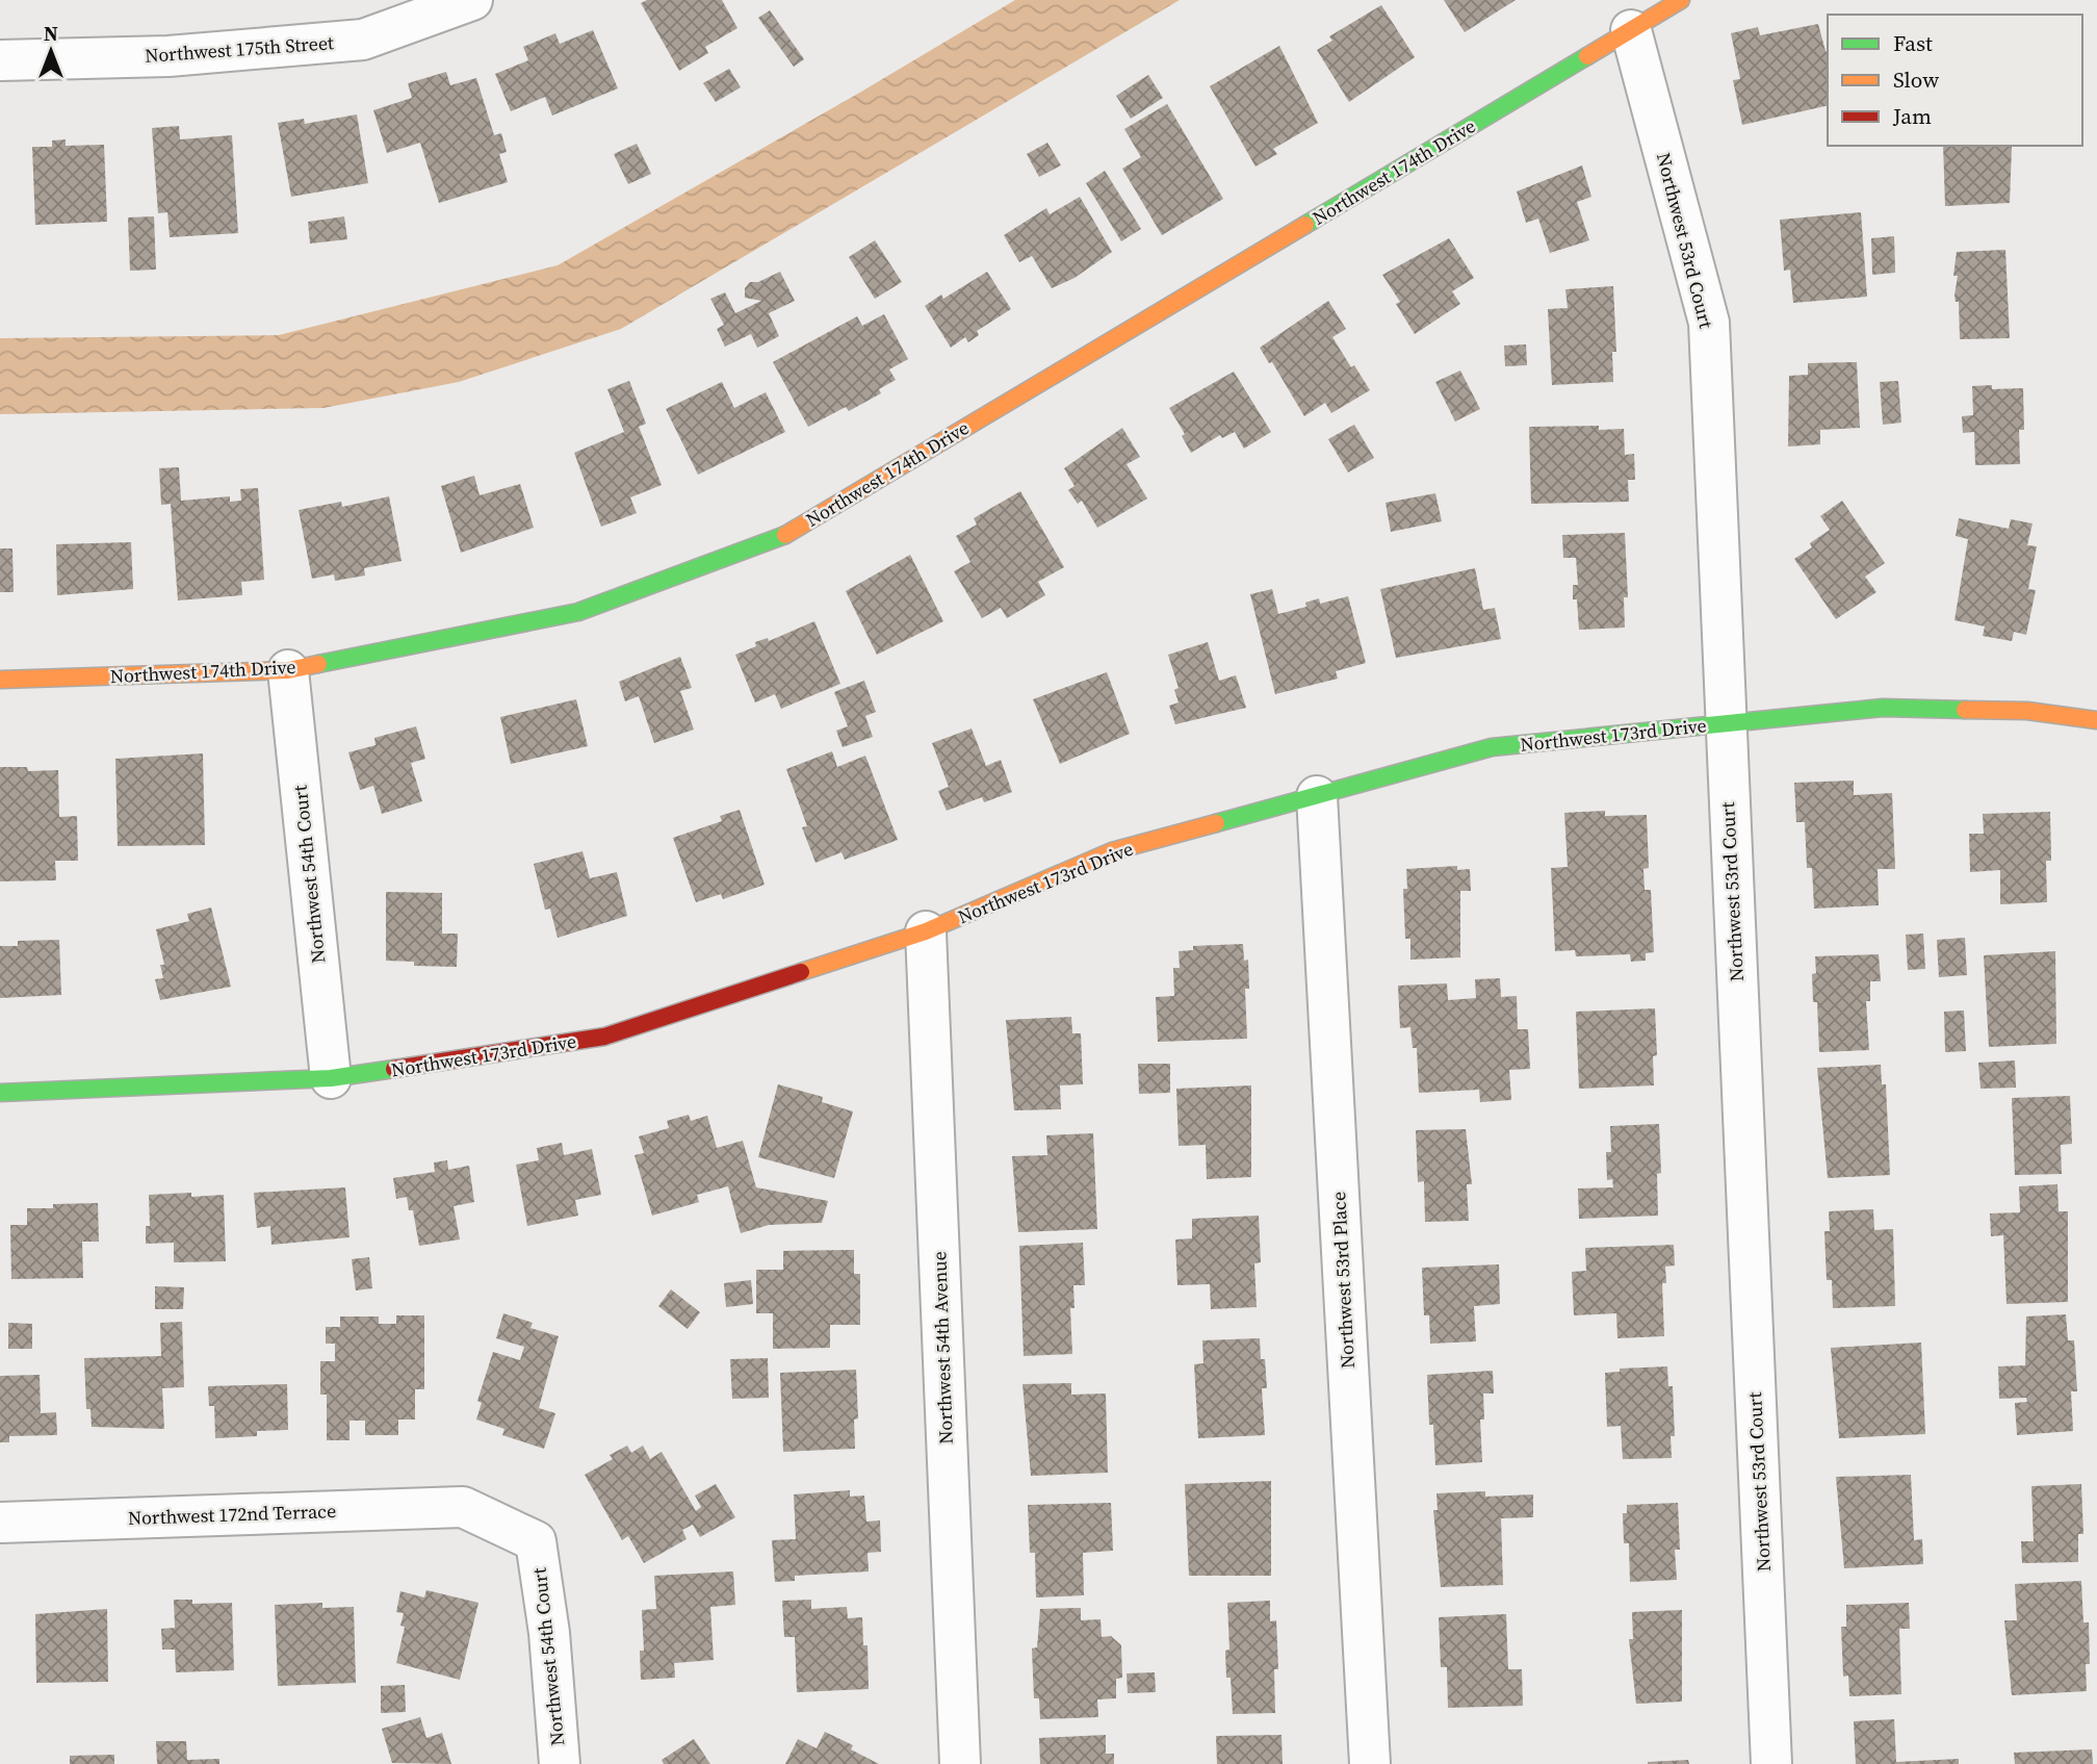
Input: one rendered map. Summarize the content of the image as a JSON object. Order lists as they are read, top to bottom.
{
  "streets": {
    "street": [
      "Northwest 175th Street",
      "Northwest 174th Drive",
      "Northwest 53rd Court",
      "Northwest 173rd Drive",
      "Northwest 54th Court",
      "Northwest 53rd Place",
      "Northwest 54th Avenue",
      "Northwest 172nd Terrace"
    ]
  },
  "crossings": [
    ["Northwest 174th Drive", "Northwest 53rd Court"],
    ["Northwest 174th Drive", "Northwest 54th Court"],
    ["Northwest 53rd Court", "Northwest 173rd Drive"],
    ["Northwest 173rd Drive", "Northwest 54th Court"],
    ["Northwest 173rd Drive", "Northwest 53rd Place"],
    ["Northwest 173rd Drive", "Northwest 54th Avenue"],
    ["Northwest 54th Court", "Northwest 172nd Terrace"]
  ],
  "legend": ["Fast", "Slow", "Jam"],
  "north": "top"
}
